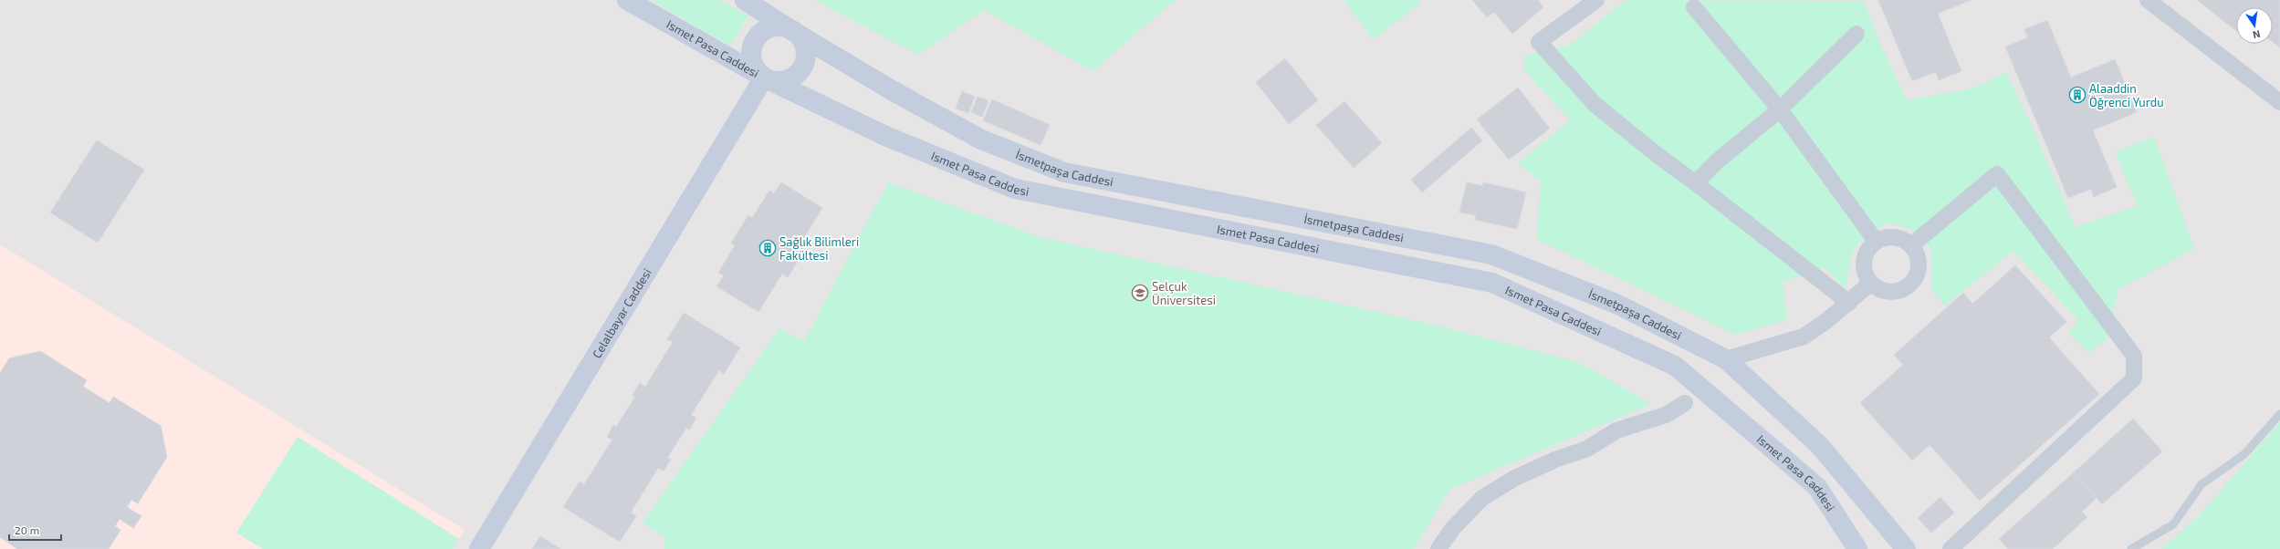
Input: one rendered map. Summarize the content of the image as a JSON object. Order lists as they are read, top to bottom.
{
  "streets": {
    "main road": ["Ismet Pasa Caddesi", "İsmetpaşa Caddesi", "Celalbayar Caddesi"]
  },
  "crossings": [
    ["Ismet Pasa Caddesi", "İsmetpaşa Caddesi"],
    ["Ismet Pasa Caddesi", "Celalbayar Caddesi"],
    ["İsmetpaşa Caddesi", "Celalbayar Caddesi"]
  ],
  "places": {
    "building": ["Alaaddin Öğrenci Yurdu", "Sağlık Bilimleri Fakültesi"],
    "school or university": ["Selçuk Üniversitesi"]
  },
  "scale_bar": "20 m",
  "north": "bottom"
}
